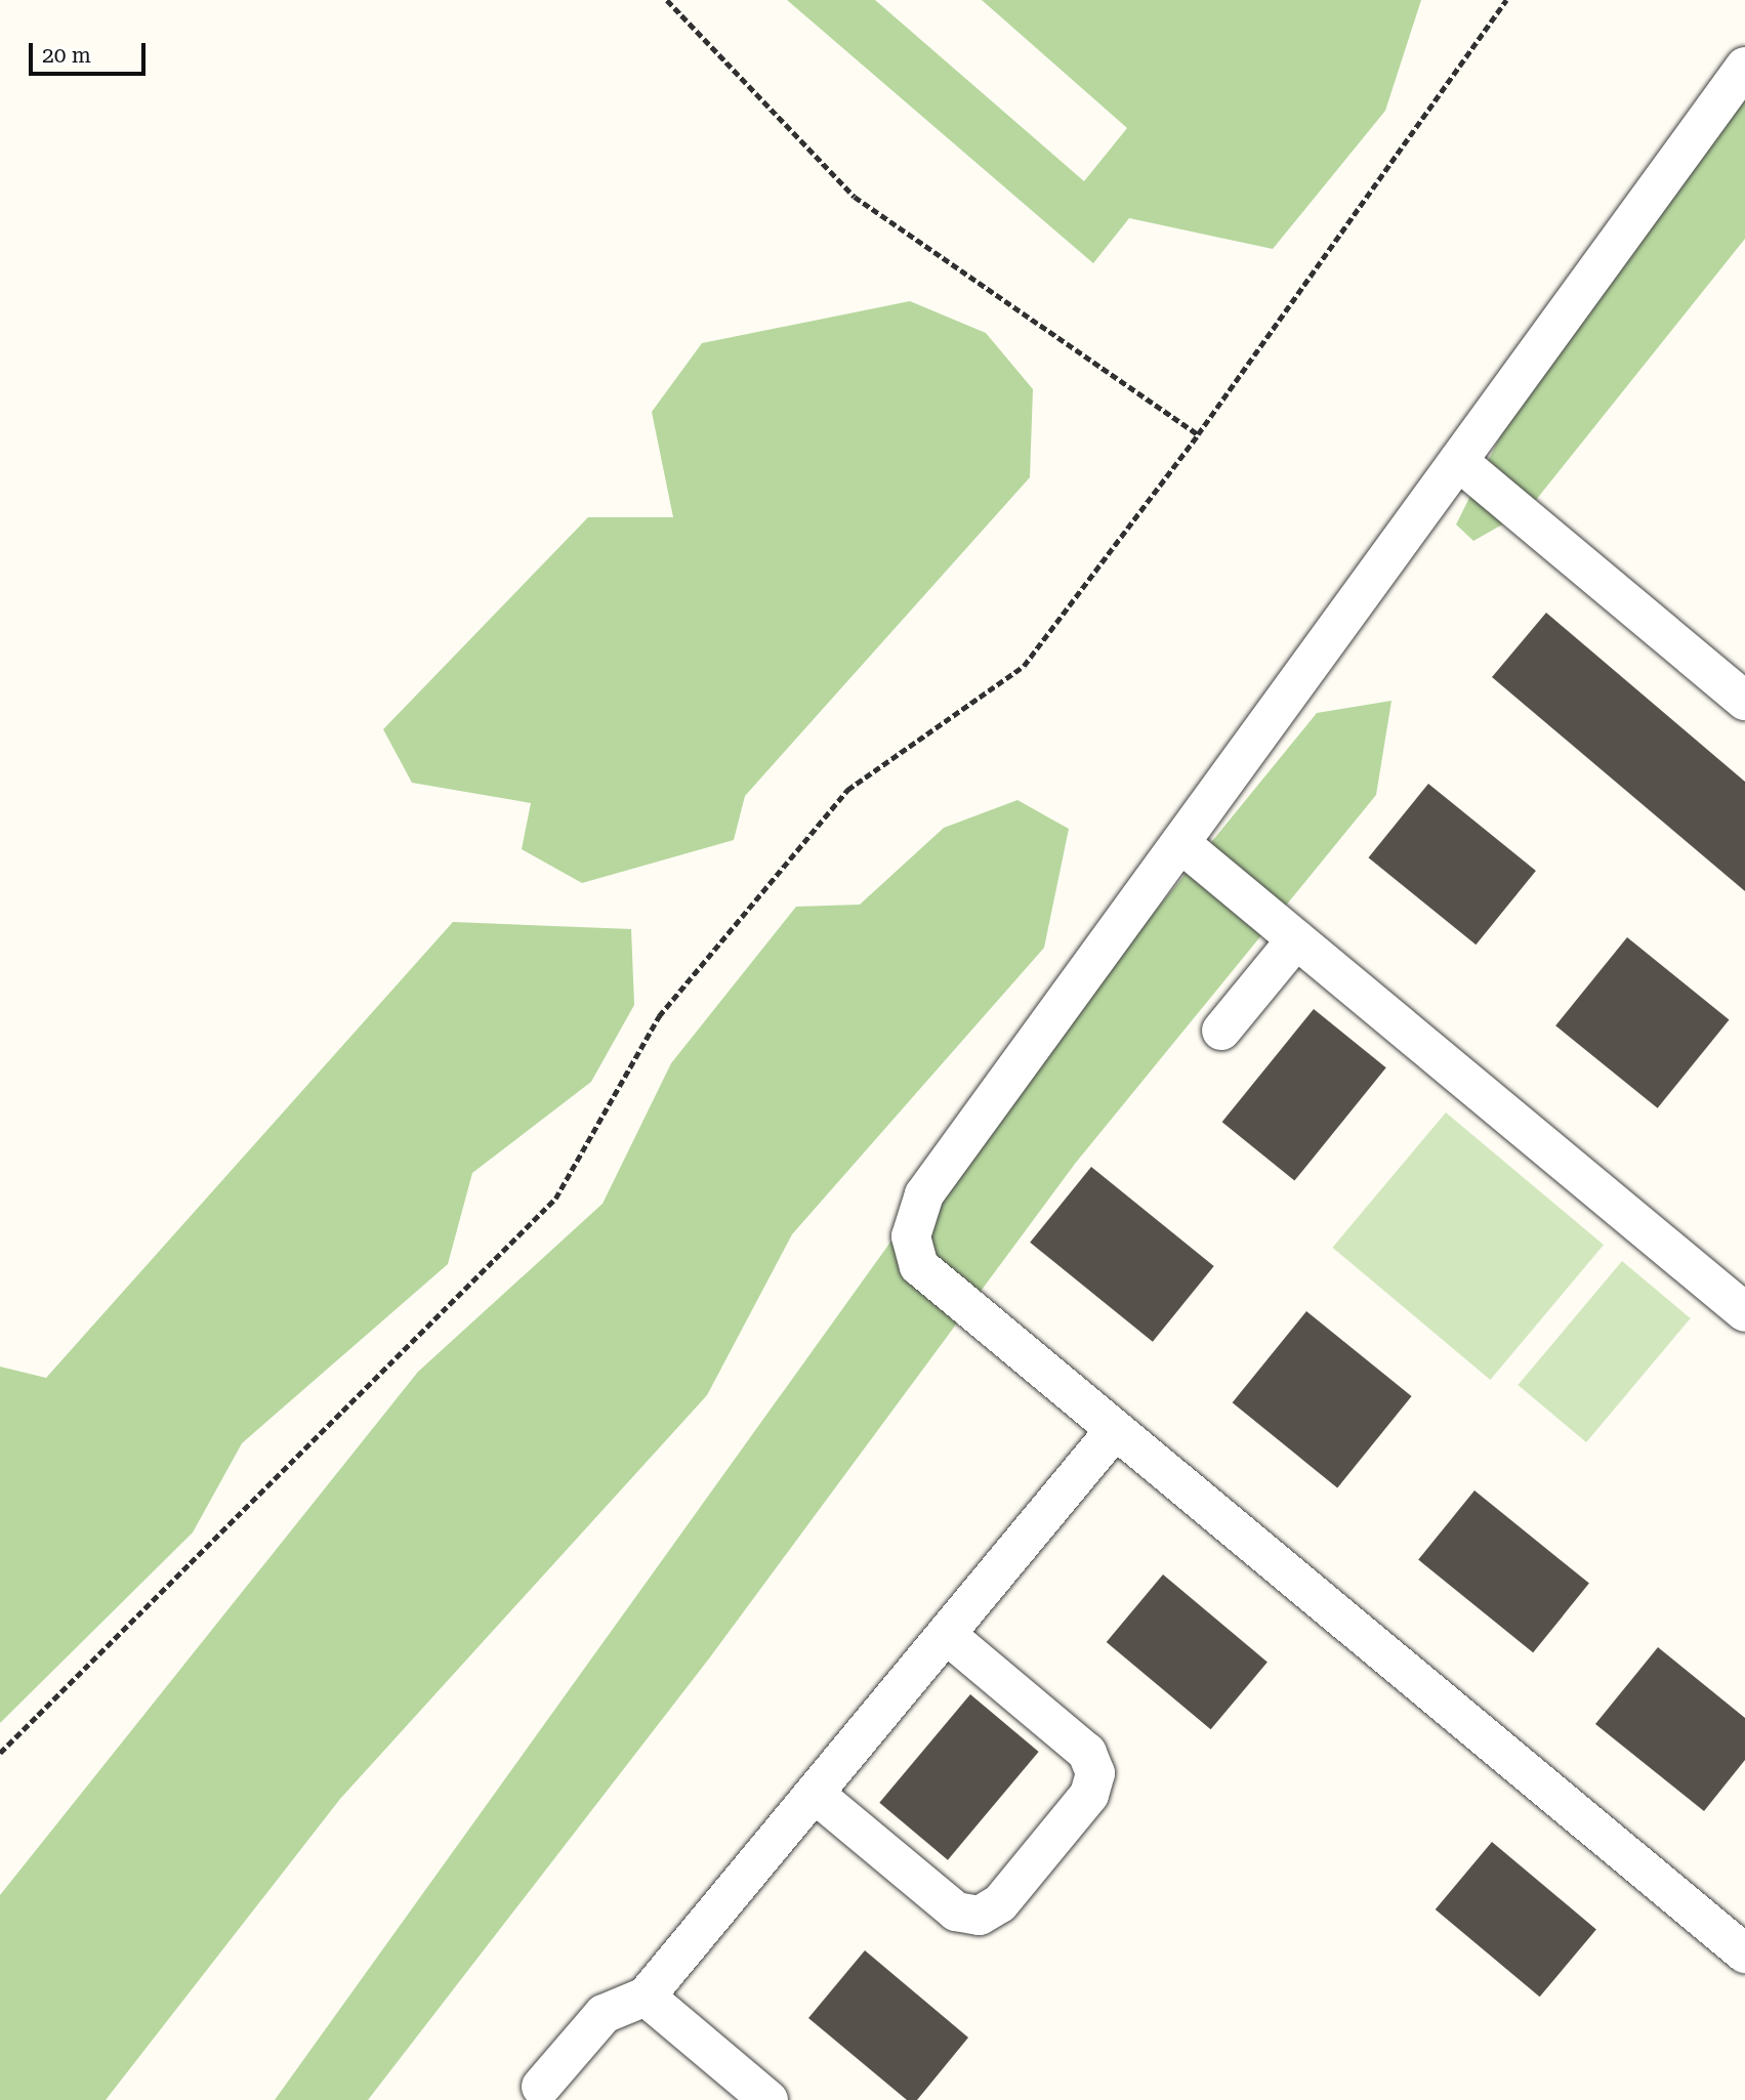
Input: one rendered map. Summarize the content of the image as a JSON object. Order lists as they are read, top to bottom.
{
  "scale_bar": "20 m"
}
